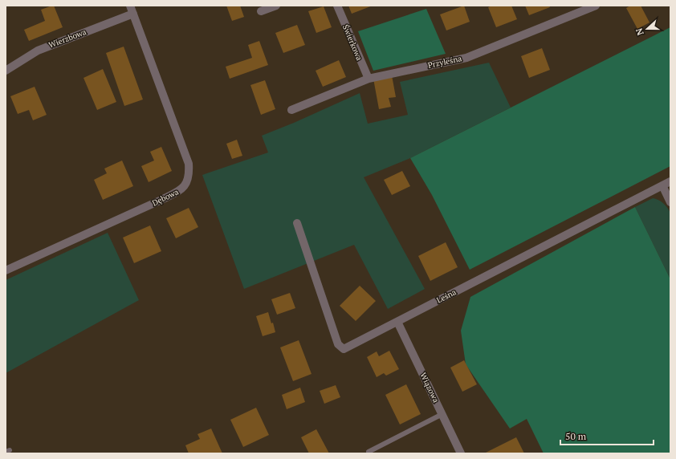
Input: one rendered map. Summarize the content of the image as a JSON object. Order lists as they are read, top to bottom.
{
  "streets": {
    "street": [
      "Wierzbowa",
      "Świerkowa",
      "Przyleśna",
      "Dębowa",
      "Leśna",
      "Wiązowa"
    ]
  },
  "crossings": [
    ["Wierzbowa", "Dębowa"],
    ["Świerkowa", "Przyleśna"],
    ["Leśna", "Wiązowa"]
  ],
  "scale_bar": "50 m",
  "north": "left"
}
